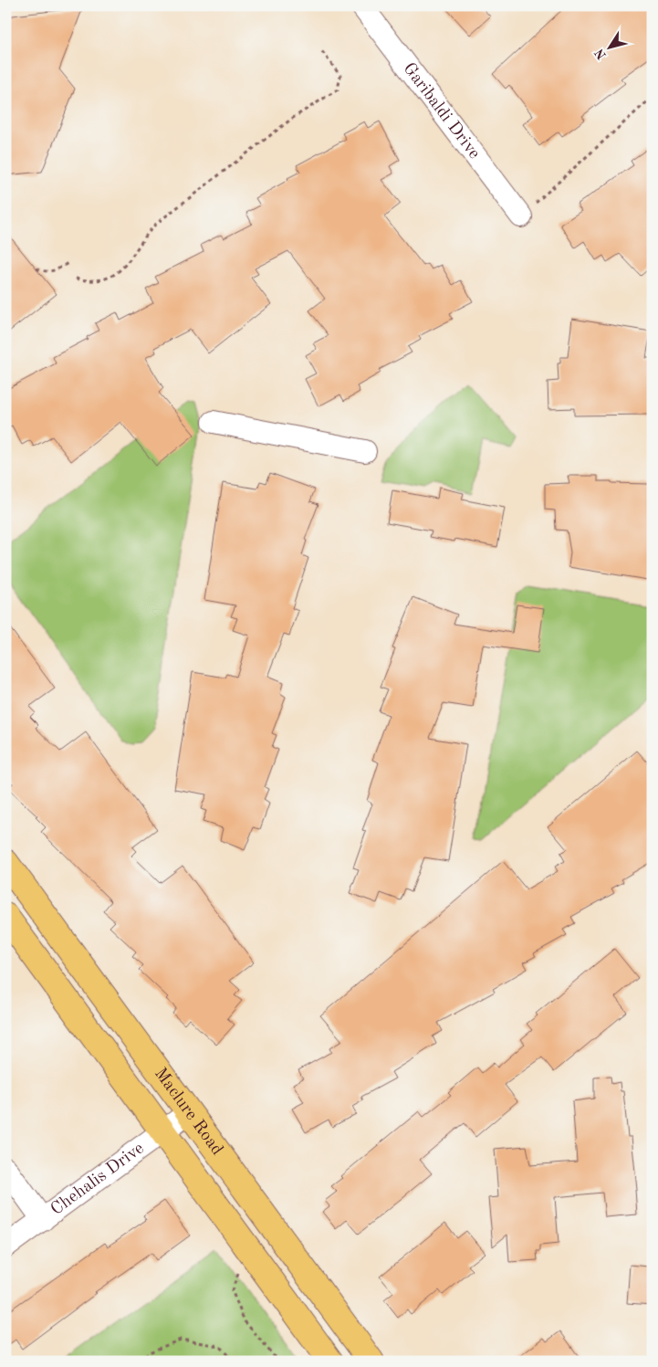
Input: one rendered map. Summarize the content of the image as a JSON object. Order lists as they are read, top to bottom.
{
  "streets": {
    "main road": ["Maclure Road"],
    "street": ["Garibaldi Drive", "Chehalis Drive"]
  },
  "crossings": [
    ["Maclure Road", "Chehalis Drive"]
  ],
  "north": "bottom left"
}
